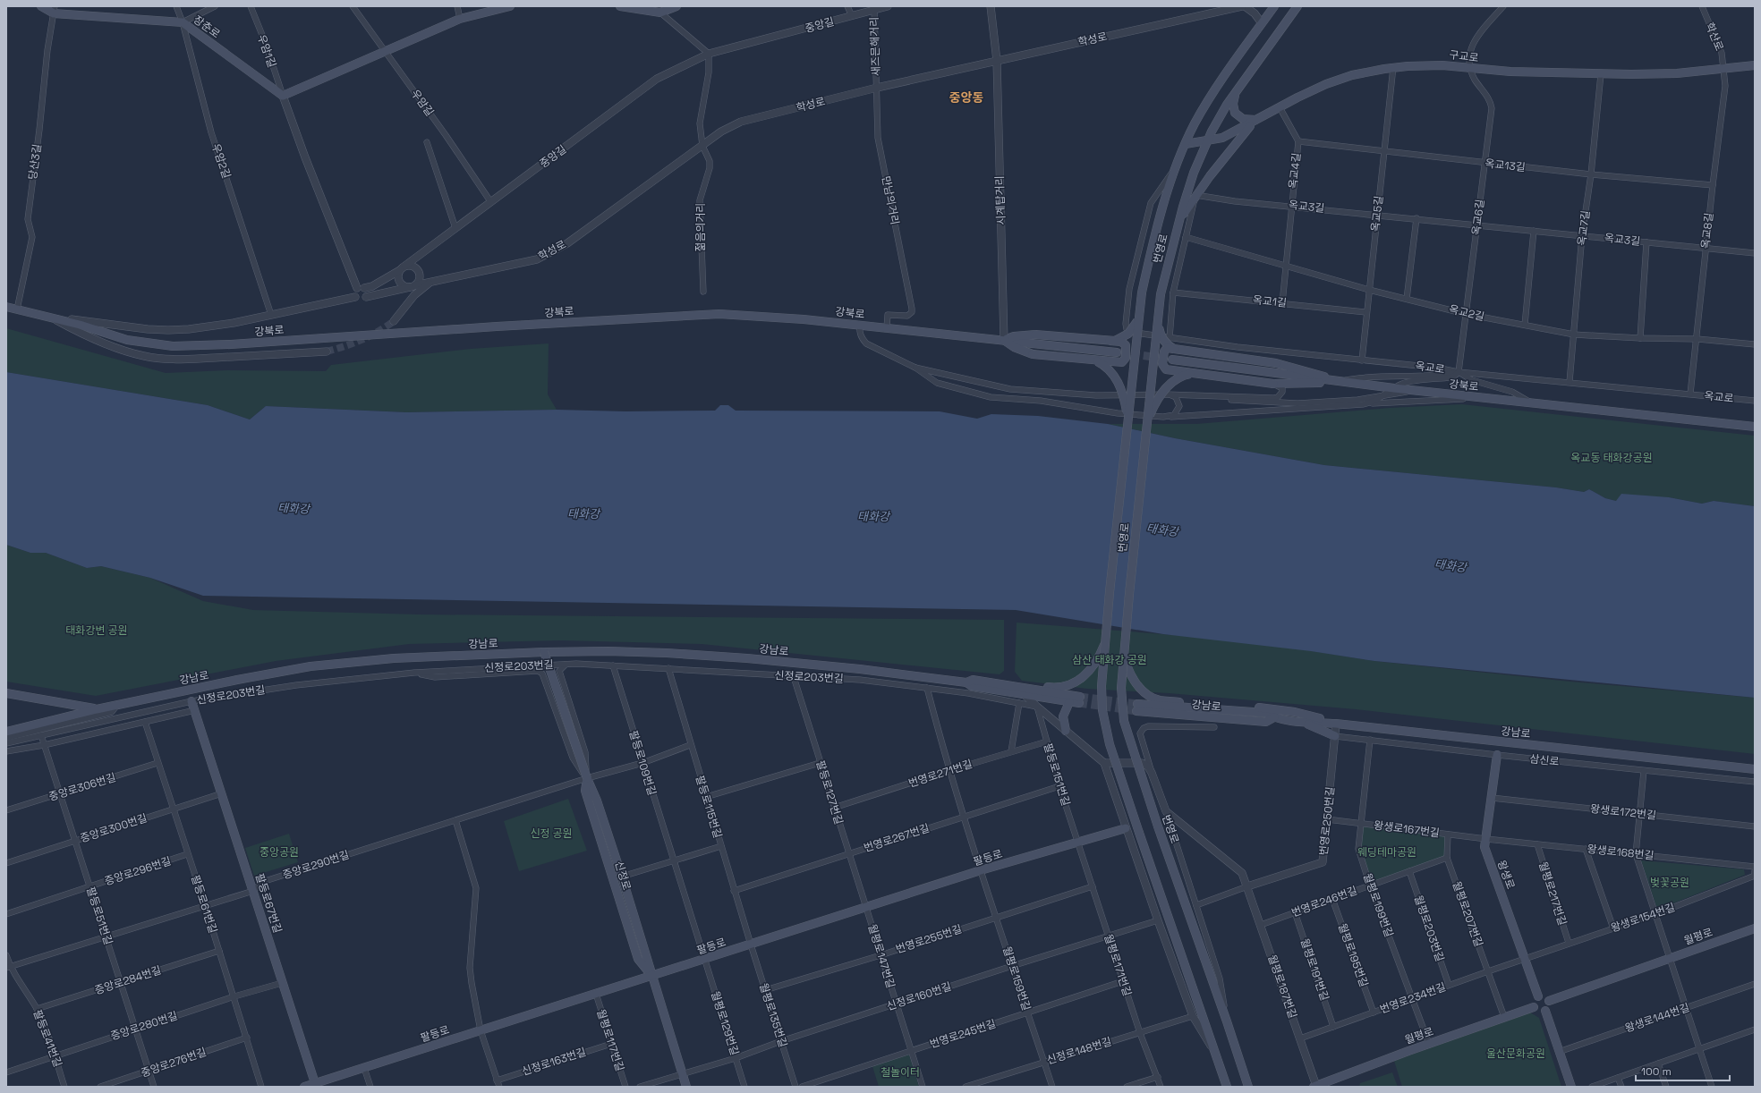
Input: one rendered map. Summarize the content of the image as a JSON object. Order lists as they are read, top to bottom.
{
  "streets": {
    "main road": [
      "장춘로",
      "구교로",
      "번영로",
      "강북로",
      "강남로",
      "팔등로",
      "왕생로",
      "신정로",
      "팔등로67번길",
      "월평로"
    ],
    "street": [
      "중앙길",
      "학산로",
      "학성로",
      "새즈믄해거리",
      "우암1길",
      "우암길",
      "우암2길",
      "당산3길",
      "옥교13길",
      "옥교4길",
      "만남의거리",
      "시계탑거리",
      "옥교3길",
      "옥교5길",
      "옥교6길",
      "젊음의거리",
      "옥교7길",
      "옥교8길",
      "옥교1길",
      "옥교2길",
      "옥교로",
      "신정로203번길",
      "삼신로",
      "팔등로109번길",
      "번영로271번길",
      "팔등로151번길",
      "중앙로306번길",
      "팔등로127번길",
      "팔등로115번길",
      "왕생로172번길",
      "번영로250번길",
      "중앙로300번길",
      "왕생로167번길",
      "번영로267번길",
      "왕생로168번길",
      "중앙로290번길",
      "중앙로296번길",
      "월평로217번길",
      "번영로246번길",
      "팔등로61번길",
      "월평로199번길",
      "월평로207번길",
      "팔등로51번길",
      "왕생로154번길",
      "월평로203번길",
      "번영로255번길",
      "월평로195번길",
      "월평로147번길",
      "월평로171번길",
      "월평로191번길",
      "월평로159번길",
      "중앙로284번길",
      "월평로187번길",
      "신정로160번길",
      "번영로234번길",
      "월평로135번길",
      "왕생로144번길",
      "월평로129번길",
      "중앙로280번길",
      "번영로245번길",
      "팔등로41번길",
      "월평로117번길",
      "신정로148번길",
      "신정로163번길",
      "중앙로276번길"
    ]
  },
  "crossings": [
    ["중앙길", "학성로"],
    ["중앙길", "새즈믄해거리"],
    ["중앙길", "우암길"],
    ["장춘로", "우암1길"],
    ["장춘로", "우암2길"],
    ["장춘로", "당산3길"],
    ["학산로", "구교로"],
    ["학산로", "옥교8길"],
    ["학성로", "새즈믄해거리"],
    ["학성로", "만남의거리"],
    ["학성로", "시계탑거리"],
    ["학성로", "젊음의거리"],
    ["새즈믄해거리", "만남의거리"],
    ["구교로", "옥교4길"],
    ["구교로", "옥교5길"],
    ["구교로", "옥교6길"],
    ["구교로", "옥교7길"],
    ["구교로", "옥교8길"],
    ["구교로", "번영로"],
    ["당산3길", "강북로"],
    ["옥교13길", "옥교4길"],
    ["옥교13길", "옥교5길"],
    ["옥교13길", "옥교6길"],
    ["옥교13길", "옥교7길"],
    ["옥교13길", "옥교8길"],
    ["옥교4길", "옥교3길"],
    ["옥교4길", "옥교1길"],
    ["옥교4길", "옥교2길"],
    ["만남의거리", "강북로"],
    ["시계탑거리", "강북로"],
    ["옥교3길", "옥교5길"],
    ["옥교3길", "옥교6길"],
    ["옥교3길", "옥교7길"],
    ["옥교3길", "옥교8길"],
    ["옥교3길", "옥교2길"],
    ["옥교5길", "옥교1길"],
    ["옥교5길", "옥교2길"],
    ["옥교5길", "옥교로"],
    ["옥교6길", "옥교2길"],
    ["옥교6길", "옥교로"],
    ["옥교7길", "옥교2길"],
    ["옥교7길", "옥교로"],
    ["옥교8길", "옥교2길"],
    ["옥교8길", "옥교로"],
    ["번영로", "옥교로"],
    ["강남로", "번영로250번길"],
    ["강남로", "신정로"],
    ["신정로203번길", "팔등로109번길"],
    ["신정로203번길", "팔등로151번길"],
    ["신정로203번길", "팔등로127번길"],
    ["신정로203번길", "팔등로115번길"],
    ["신정로203번길", "팔등로67번길"],
    ["신정로203번길", "팔등로51번길"],
    ["신정로203번길", "월평로159번길"],
    ["삼신로", "번영로250번길"],
    ["삼신로", "왕생로"],
    ["삼신로", "월평로199번길"],
    ["팔등로109번길", "팔등로"],
    ["팔등로109번길", "중앙로290번길"],
    ["팔등로109번길", "신정로"],
    ["팔등로109번길", "월평로129번길"],
    ["번영로271번길", "팔등로151번길"],
    ["번영로271번길", "팔등로127번길"],
    ["번영로271번길", "월평로159번길"],
    ["팔등로151번길", "번영로267번길"],
    ["팔등로151번길", "팔등로"],
    ["팔등로151번길", "월평로171번길"],
    ["중앙로306번길", "팔등로61번길"],
    ["중앙로306번길", "팔등로51번길"],
    ["팔등로127번길", "번영로267번길"],
    ["팔등로127번길", "팔등로"],
    ["팔등로127번길", "월평로147번길"],
    ["팔등로115번길", "번영로267번길"],
    ["팔등로115번길", "팔등로"],
    ["팔등로115번길", "중앙로290번길"],
    ["팔등로115번길", "월평로135번길"],
    ["왕생로172번길", "왕생로"],
    ["번영로250번길", "왕생로167번길"],
    ["번영로250번길", "월평로187번길"],
    ["중앙로300번길", "팔등로67번길"],
    ["중앙로300번길", "팔등로61번길"],
    ["중앙로300번길", "팔등로51번길"],
    ["왕생로167번길", "왕생로168번길"],
    ["왕생로167번길", "왕생로"],
    ["왕생로167번길", "월평로199번길"],
    ["번영로267번길", "월평로159번길"],
    ["왕생로168번길", "왕생로"],
    ["왕생로168번길", "월평로217번길"],
    ["팔등로", "신정로"],
    ["팔등로", "팔등로67번길"],
    ["팔등로", "월평로147번길"],
    ["팔등로", "월평로171번길"],
    ["팔등로", "월평로159번길"],
    ["팔등로", "월평로135번길"],
    ["팔등로", "월평로129번길"],
    ["팔등로", "월평로117번길"],
    ["중앙로290번길", "신정로"],
    ["중앙로290번길", "팔등로67번길"],
    ["중앙로290번길", "팔등로61번길"],
    ["중앙로290번길", "팔등로51번길"],
    ["중앙로290번길", "팔등로41번길"],
    ["중앙로296번길", "팔등로61번길"],
    ["중앙로296번길", "팔등로51번길"],
    ["왕생로", "왕생로154번길"],
    ["왕생로", "월평로"],
    ["왕생로", "번영로234번길"],
    ["신정로", "신정로160번길"],
    ["월평로217번길", "왕생로154번길"],
    ["번영로246번길", "월평로199번길"],
    ["번영로246번길", "월평로207번길"],
    ["번영로246번길", "월평로203번길"],
    ["번영로246번길", "월평로195번길"],
    ["번영로246번길", "월평로191번길"],
    ["번영로246번길", "월평로187번길"],
    ["팔등로67번길", "중앙로280번길"],
    ["팔등로61번길", "중앙로284번길"],
    ["팔등로61번길", "중앙로280번길"],
    ["팔등로61번길", "중앙로276번길"],
    ["월평로199번길", "월평로"],
    ["월평로199번길", "번영로234번길"],
    ["월평로207번길", "월평로"],
    ["월평로207번길", "번영로234번길"],
    ["팔등로51번길", "중앙로284번길"],
    ["팔등로51번길", "중앙로280번길"],
    ["팔등로51번길", "중앙로276번길"],
    ["왕생로154번길", "번영로234번길"],
    ["월평로203번길", "번영로234번길"],
    ["월평로", "월평로187번길"],
    ["번영로255번길", "월평로147번길"],
    ["번영로255번길", "월평로171번길"],
    ["번영로255번길", "월평로159번길"],
    ["번영로255번길", "월평로135번길"],
    ["월평로195번길", "번영로234번길"],
    ["월평로147번길", "신정로160번길"],
    ["월평로147번길", "번영로245번길"],
    ["월평로171번길", "신정로160번길"],
    ["월평로171번길", "번영로245번길"],
    ["월평로171번길", "신정로148번길"],
    ["월평로191번길", "번영로234번길"],
    ["월평로159번길", "신정로160번길"],
    ["월평로159번길", "번영로245번길"],
    ["월평로159번길", "신정로148번길"],
    ["중앙로284번길", "팔등로41번길"],
    ["월평로187번길", "번영로234번길"],
    ["신정로160번길", "월평로135번길"],
    ["신정로160번길", "월평로129번길"],
    ["중앙로280번길", "팔등로41번길"],
    ["월평로117번길", "신정로163번길"]
  ],
  "districts": ["중앙동"],
  "water": ["태화강"],
  "parks": [
    "옥교동 태화강공원",
    "태화강변 공원",
    "삼산 태화강 공원",
    "신정 공원",
    "중앙공원",
    "웨딩테마공원",
    "벚꽃공원",
    "울산문화공원",
    "철놀이터"
  ],
  "scale_bar": "100 m"
}
